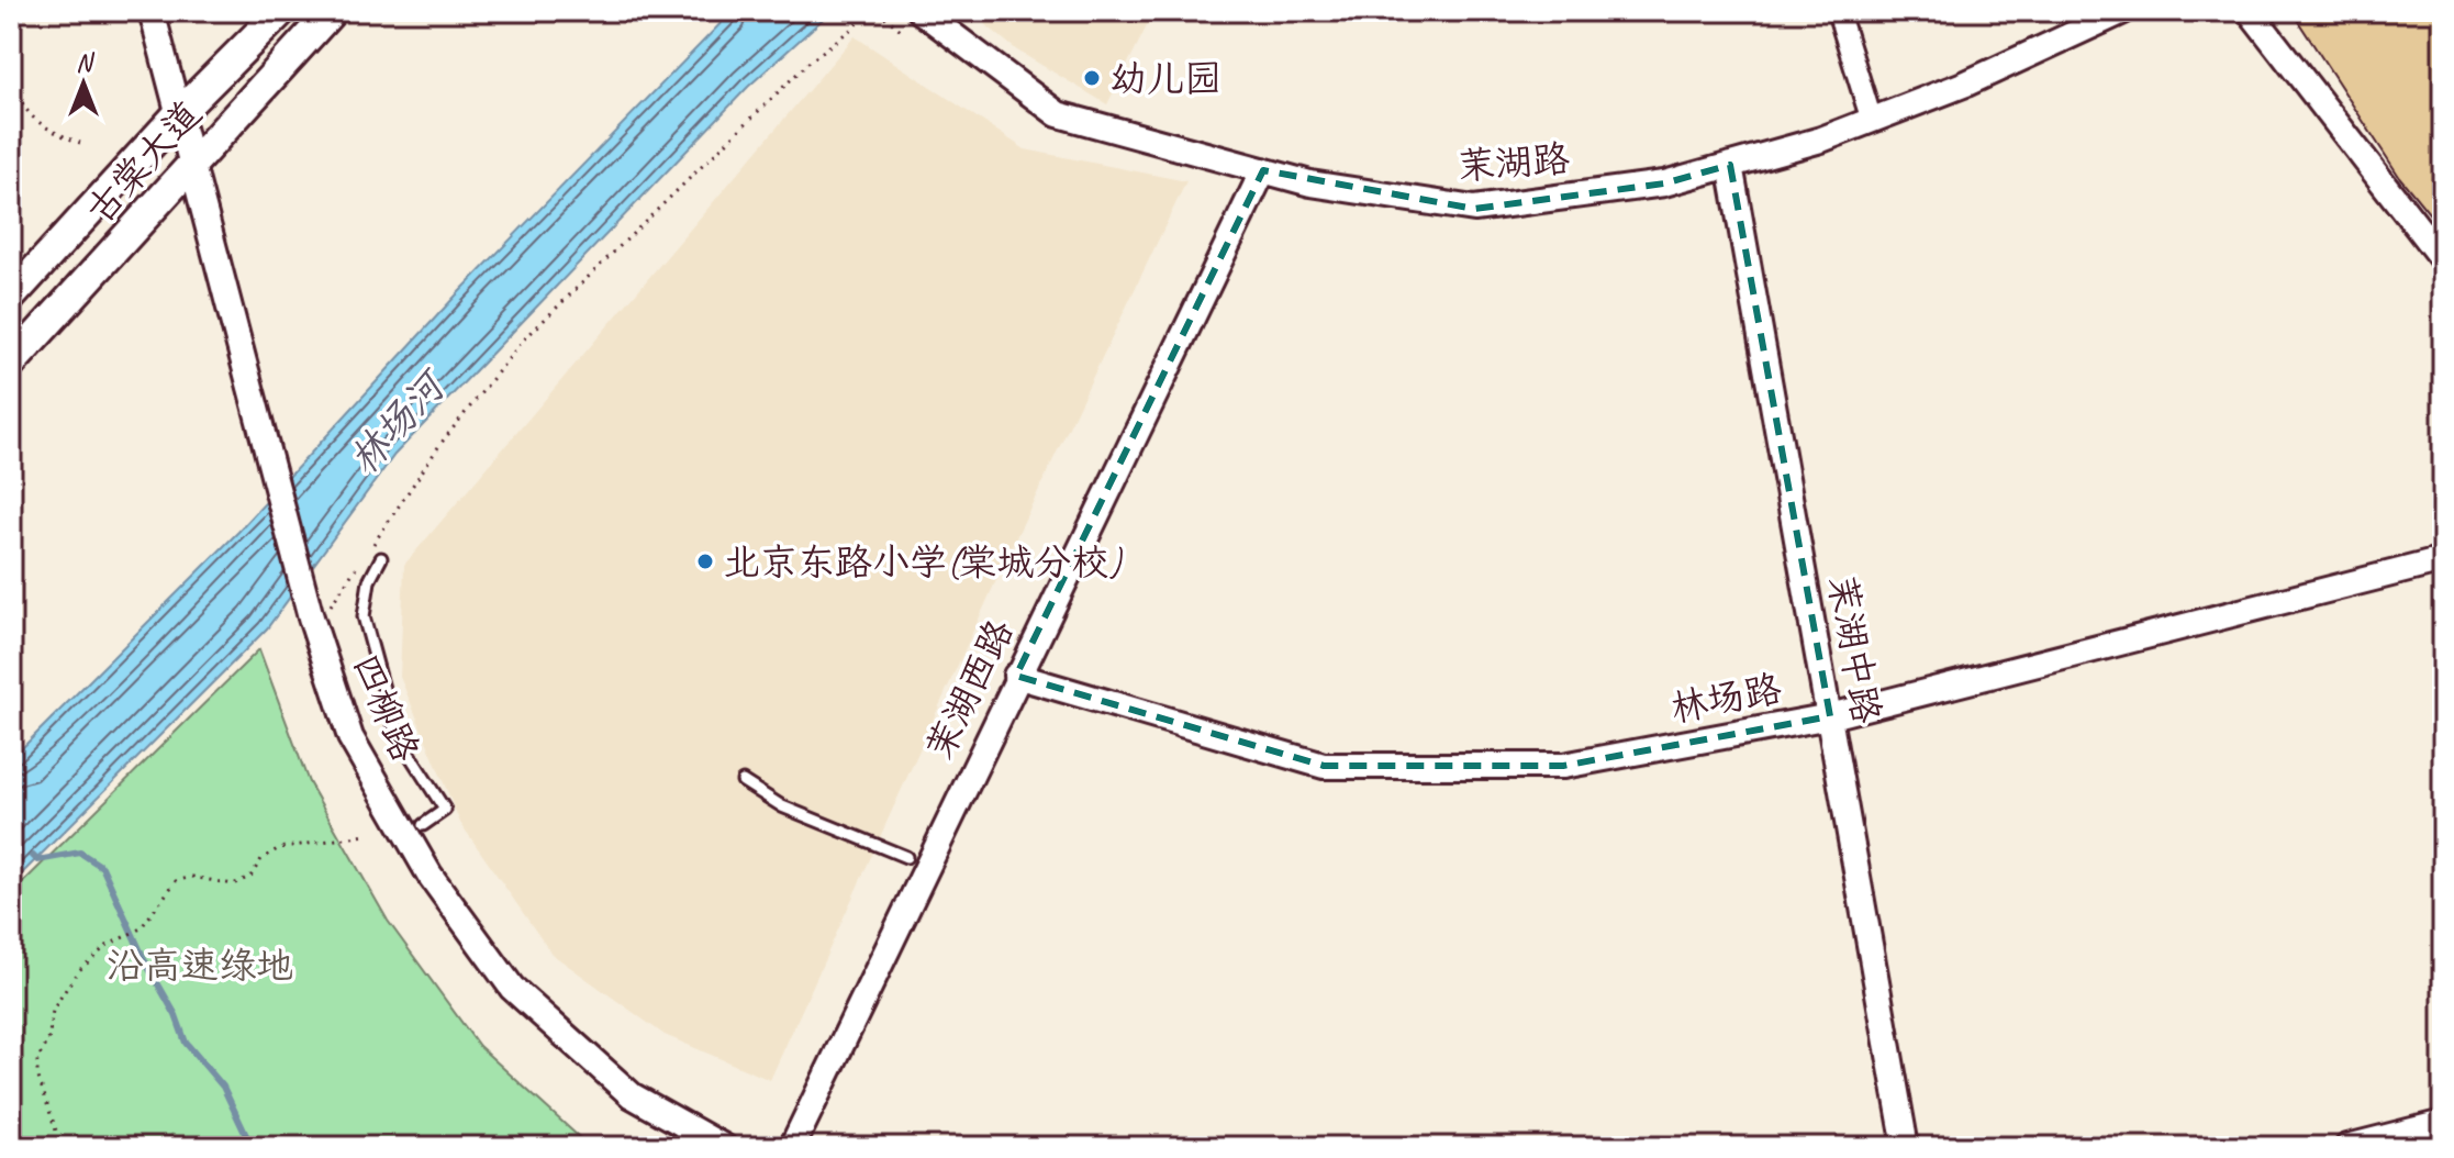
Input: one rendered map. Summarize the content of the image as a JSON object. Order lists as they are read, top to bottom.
{
  "streets": {
    "main road": ["古棠大道"],
    "street": [
      "茉湖路",
      "茉湖中路",
      "茉湖西路",
      "林场路",
      "四柳路"
    ]
  },
  "crossings": [
    ["古棠大道", "四柳路"],
    ["茉湖路", "茉湖中路"],
    ["茉湖路", "茉湖西路"],
    ["茉湖中路", "林场路"],
    ["茉湖西路", "林场路"]
  ],
  "water": ["林场河"],
  "parks": ["沿高速绿地"],
  "places": ["幼儿园", "北京东路小学(棠城分校)"],
  "north": "top"
}
